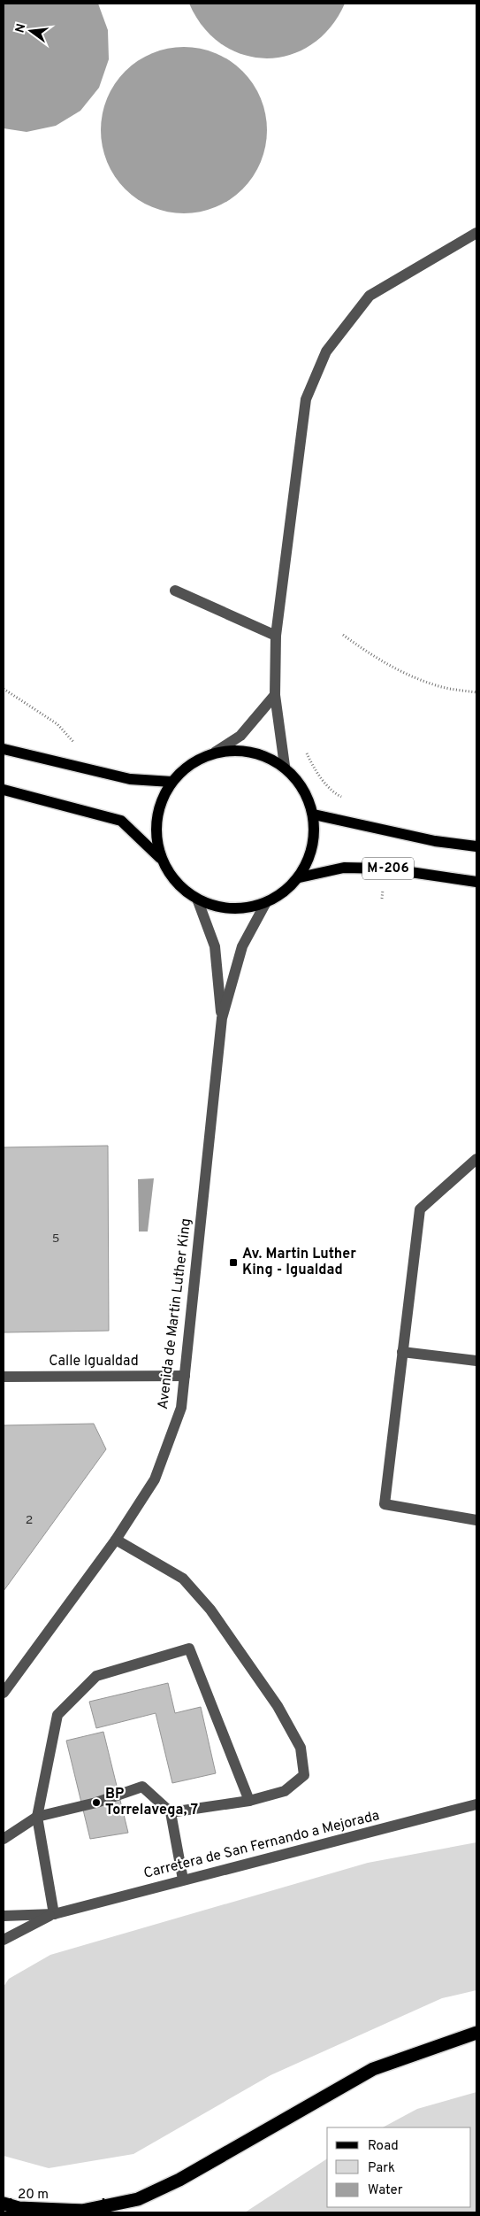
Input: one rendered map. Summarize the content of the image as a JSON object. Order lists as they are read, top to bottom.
{
  "streets": {
    "main road": ["M-206"],
    "street": ["Avenida de Martin Luther King", "Calle Igualdad", "Carretera de San Fernando a Mejorada"]
  },
  "crossings": [
    ["Avenida de Martin Luther King", "Calle Igualdad"]
  ],
  "places": {
    "transit": ["Av. Martin Luther King - Igualdad"],
    "other": ["BP Torrelavega, 7"]
  },
  "house_numbers": ["5", "2"],
  "legend": ["Road", "Park", "Water"],
  "scale_bar": "20 m",
  "north": "left"
}
